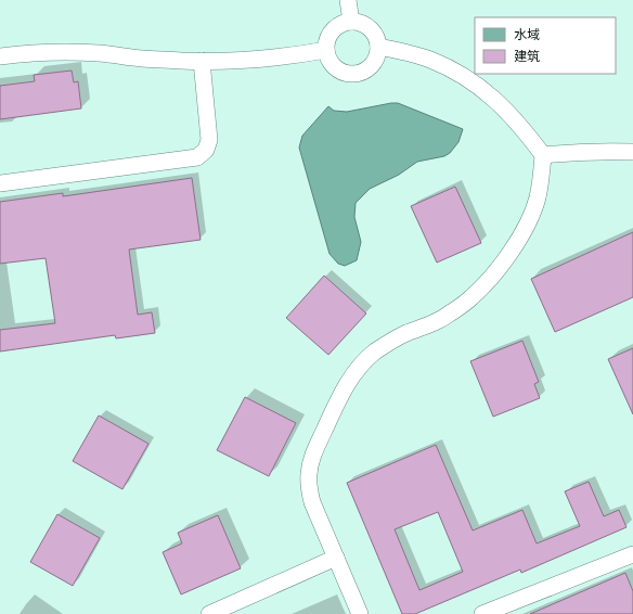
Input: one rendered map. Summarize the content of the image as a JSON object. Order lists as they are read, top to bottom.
{
  "legend": ["水域", "建筑"]
}
